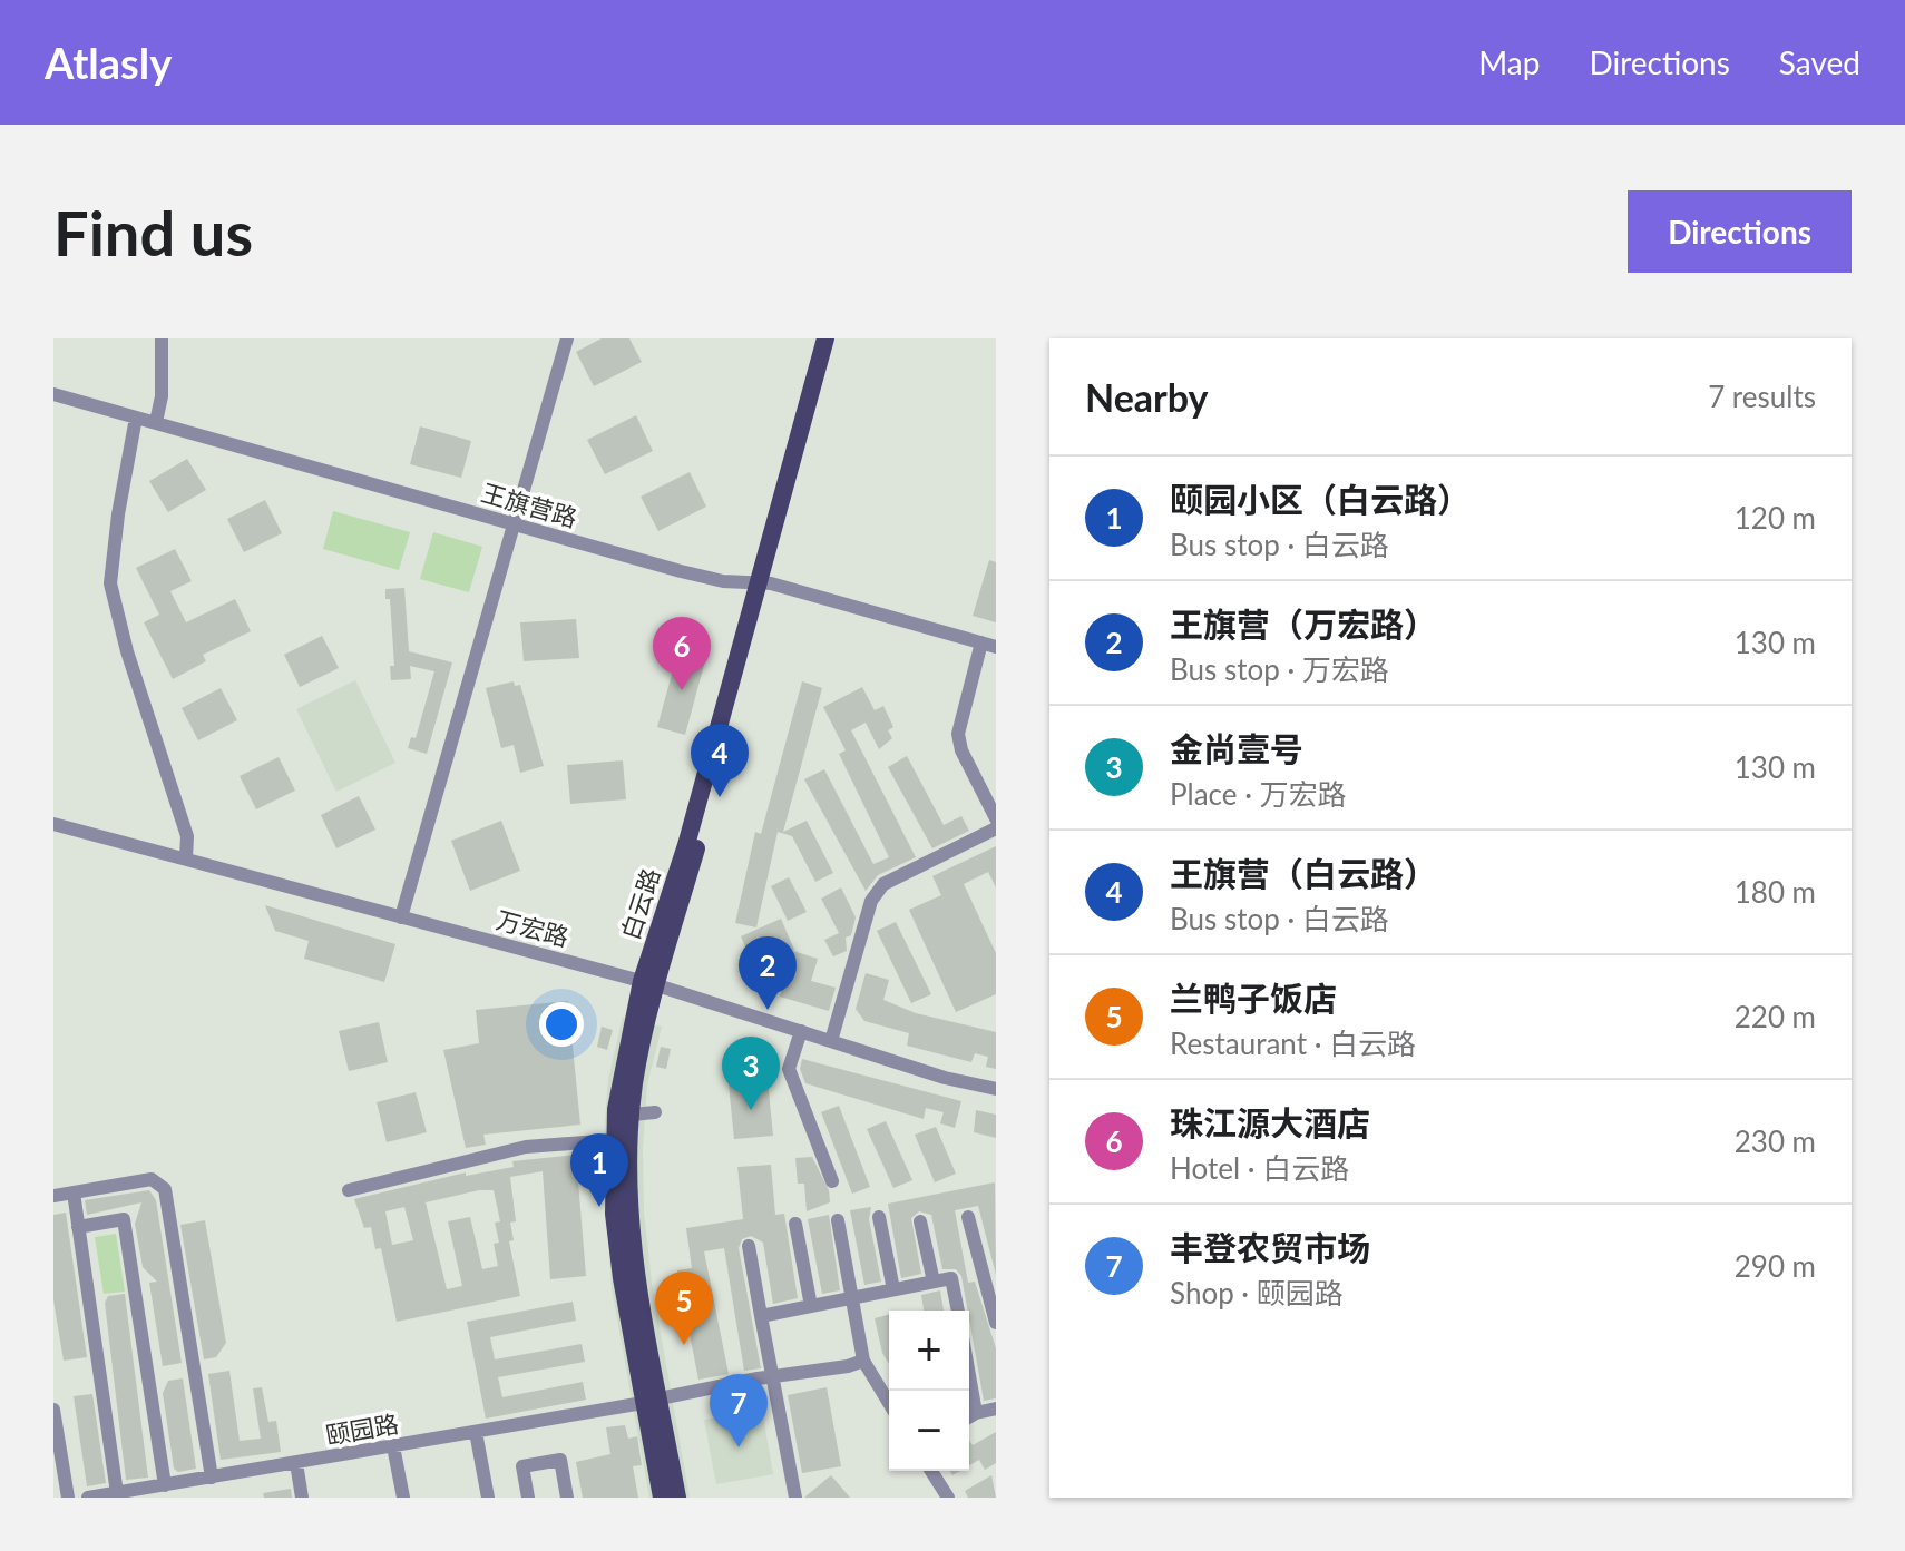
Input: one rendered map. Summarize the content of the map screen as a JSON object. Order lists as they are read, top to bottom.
{
  "streets": {
    "main road": ["白云路"],
    "street": ["王旗营路", "万宏路", "颐园路"]
  },
  "crossings": [
    ["王旗营路", "白云路"],
    ["白云路", "万宏路"],
    ["白云路", "颐园路"]
  ],
  "page": {
    "header": "Atlasly",
    "nav": ["Map", "Directions", "Saved"],
    "buttons": "Directions",
    "title": "Find us",
    "heading": ["Nearby", "7 results"],
    "list": [
      {
        "mark": "1",
        "name": "颐园小区（白云路）",
        "note": "Bus stop · 白云路",
        "value": "120 m"
      },
      {
        "mark": "2",
        "name": "王旗营（万宏路）",
        "note": "Bus stop · 万宏路",
        "value": "130 m"
      },
      {
        "mark": "3",
        "name": "金尚壹号",
        "note": "Place · 万宏路",
        "value": "130 m"
      },
      {
        "mark": "4",
        "name": "王旗营（白云路）",
        "note": "Bus stop · 白云路",
        "value": "180 m"
      },
      {
        "mark": "5",
        "name": "兰鸭子饭店",
        "note": "Restaurant · 白云路",
        "value": "220 m"
      },
      {
        "mark": "6",
        "name": "珠江源大酒店",
        "note": "Hotel · 白云路",
        "value": "230 m"
      },
      {
        "mark": "7",
        "name": "丰登农贸市场",
        "note": "Shop · 颐园路",
        "value": "290 m"
      }
    ],
    "pins": [
      "6",
      "4",
      "2",
      "3",
      "1",
      "5",
      "7"
    ],
    "map_buttons": ["+", "−"]
  }
}
